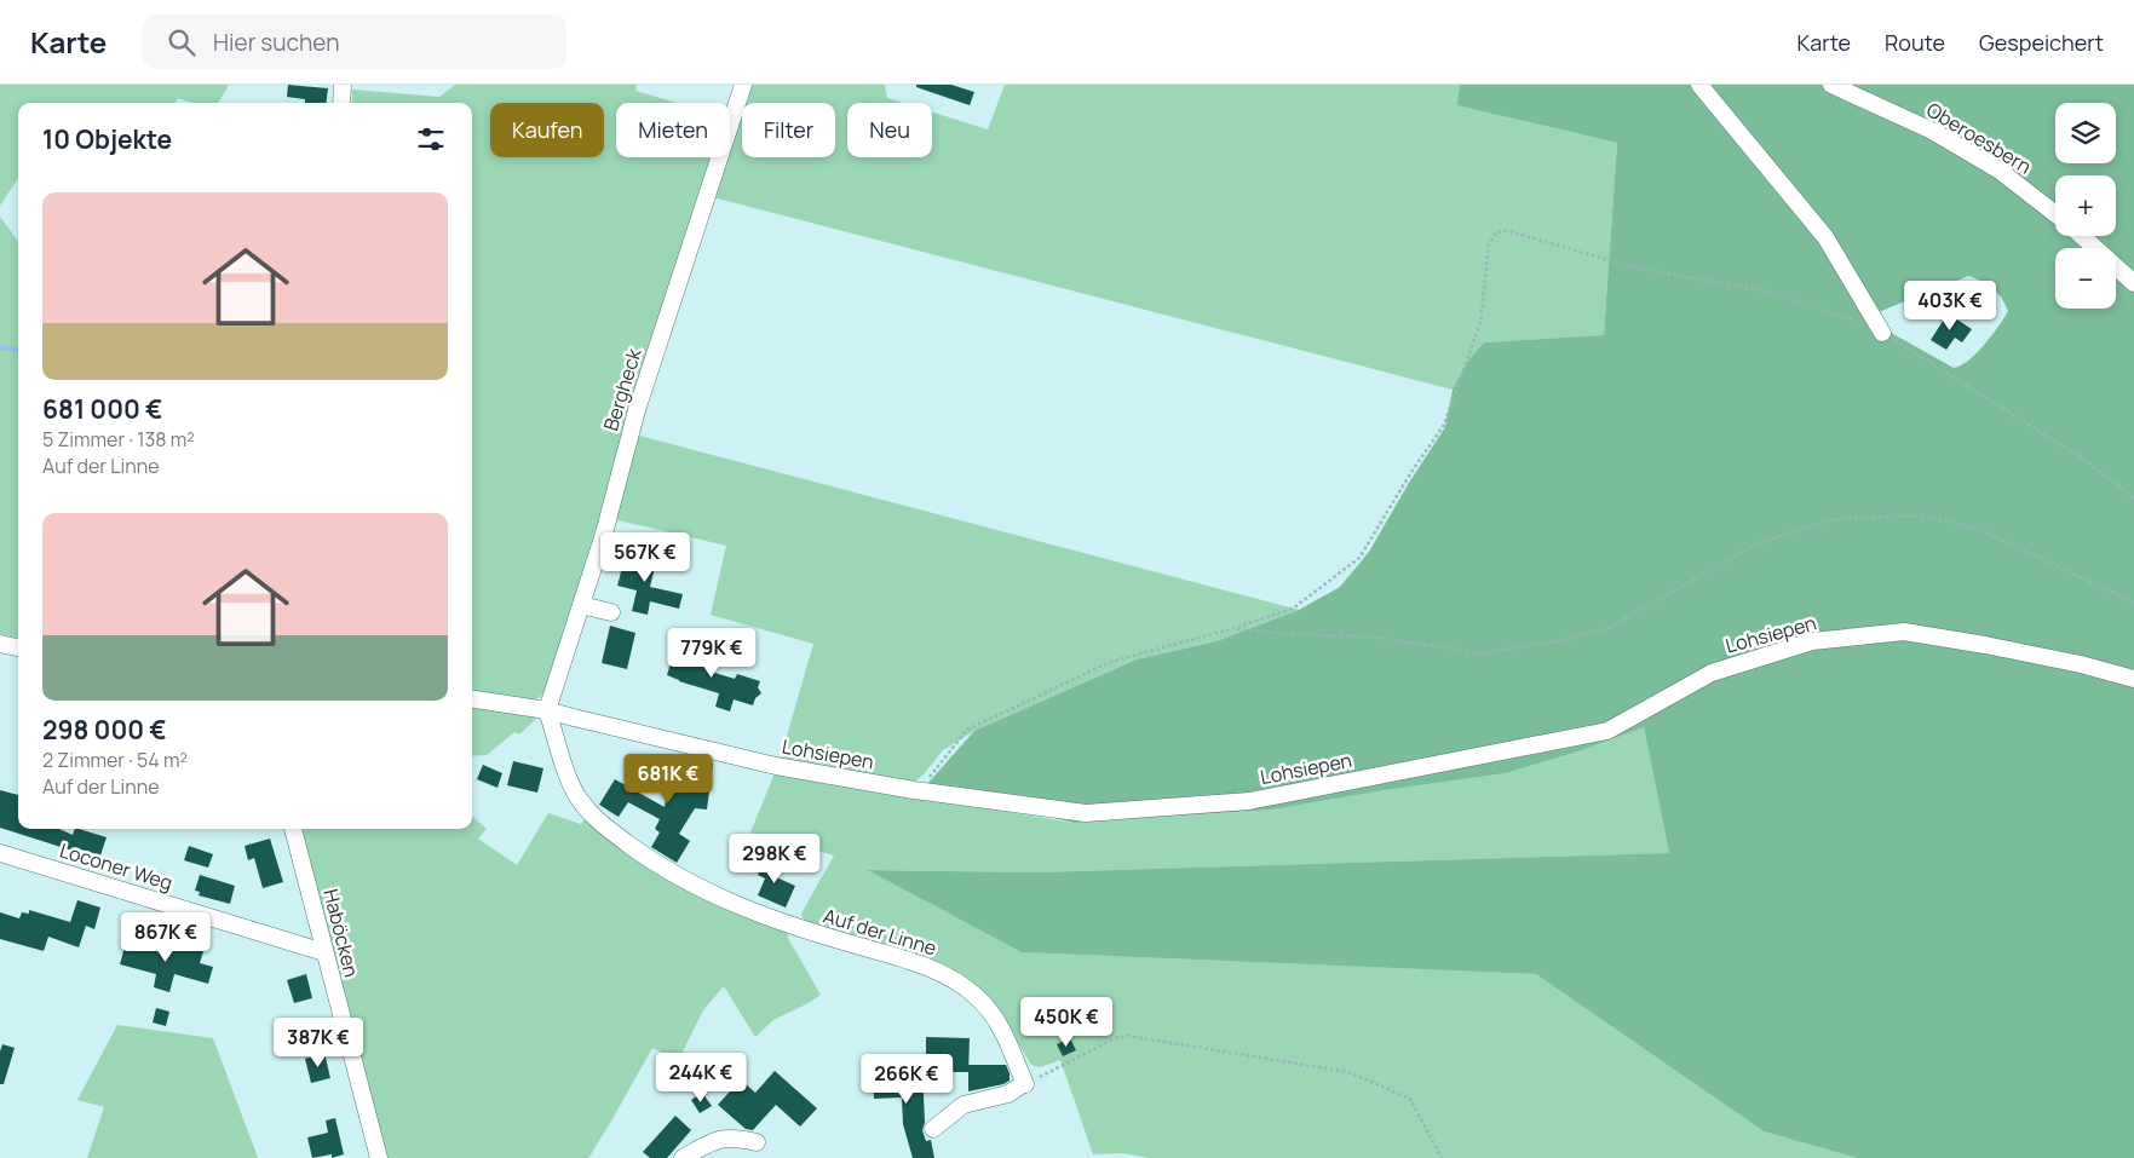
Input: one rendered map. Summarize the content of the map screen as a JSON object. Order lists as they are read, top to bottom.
{
  "streets": {
    "street": [
      "Oberoesbern",
      "Bergheck",
      "Lohsiepen",
      "Loconer Weg",
      "Auf der Linne",
      "Haböcken"
    ]
  },
  "crossings": [
    ["Bergheck", "Lohsiepen"],
    ["Bergheck", "Auf der Linne"],
    ["Lohsiepen", "Auf der Linne"],
    ["Loconer Weg", "Haböcken"]
  ],
  "page": {
    "header": "Karte",
    "search": "Hier suchen",
    "nav": ["Karte", "Route", "Gespeichert"],
    "map_buttons": ["+", "−"],
    "chip": [
      "Kaufen",
      "Mieten",
      "Filter",
      "Neu"
    ],
    "heading": "10 Objekte",
    "list": [
      {
        "name": "681 000 €",
        "note": "5 Zimmer · 138 m² · Auf der Linne"
      },
      {
        "name": "298 000 €",
        "note": "2 Zimmer · 54 m² · Auf der Linne"
      }
    ],
    "price": [
      "403K €",
      "567K €",
      "779K €",
      "681K €",
      "298K €",
      "867K €",
      "450K €",
      "387K €",
      "244K €",
      "266K €"
    ]
  }
}
